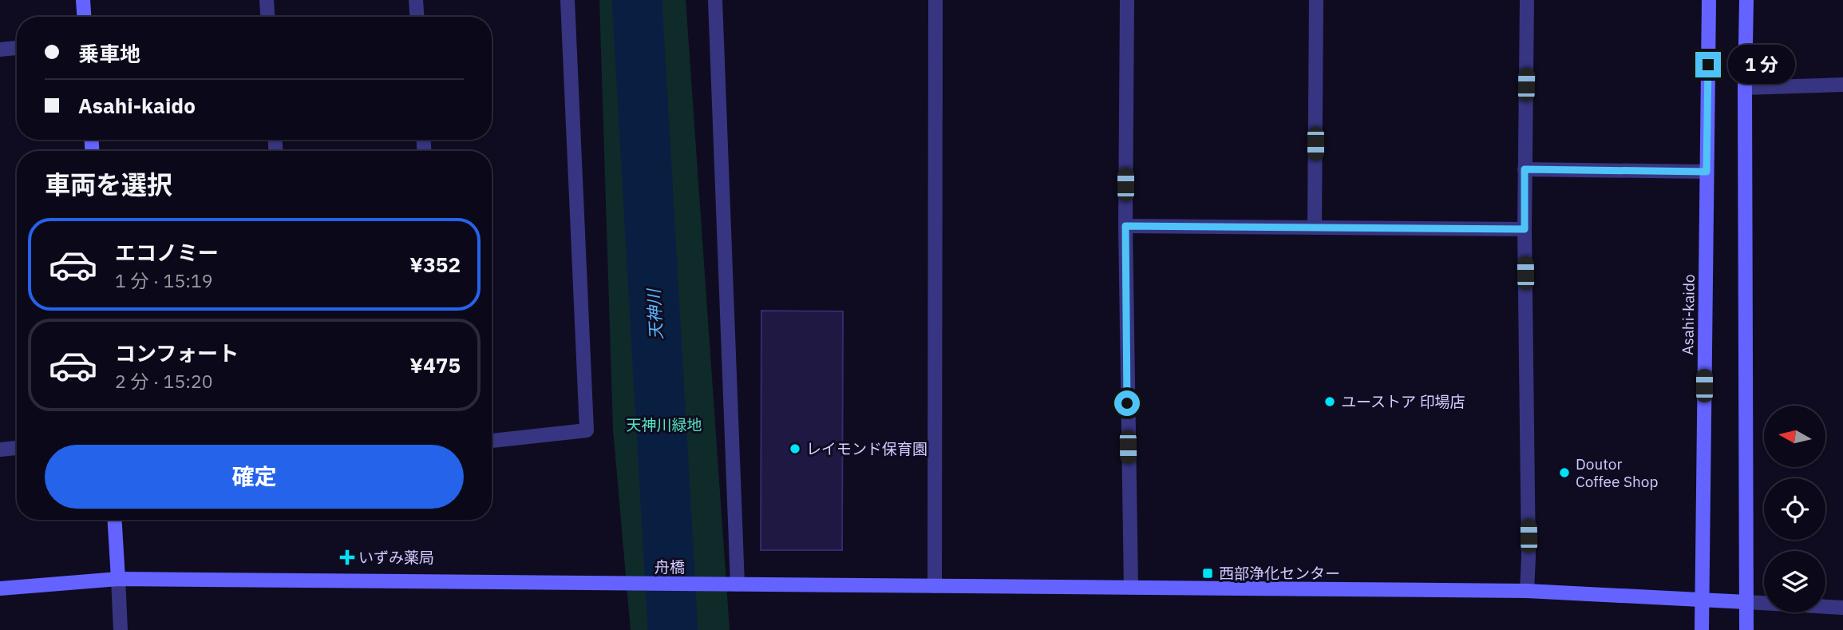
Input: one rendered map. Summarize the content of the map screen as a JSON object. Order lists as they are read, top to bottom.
{
  "streets": {
    "street": ["Asahi-kaido", "舟橋"]
  },
  "crossings": [
    ["Asahi-kaido", "舟橋"]
  ],
  "water": ["天神川"],
  "parks": ["天神川緑地"],
  "places": {
    "other": ["ユーストア 印場店", "レイモンド保育園", "Doutor Coffee Shop"],
    "health": ["いずみ薬局"],
    "transit": ["西部浄化センター"]
  },
  "north": "left",
  "page": {
    "banner": ["乗車地", "Asahi-kaido"],
    "bubble": "1 分",
    "heading": "車両を選択",
    "list": [
      {
        "name": "エコノミー",
        "note": "1 分 · 15:19",
        "value": "¥352"
      },
      {
        "name": "コンフォート",
        "note": "2 分 · 15:20",
        "value": "¥475"
      }
    ],
    "buttons": "確定"
  }
}
